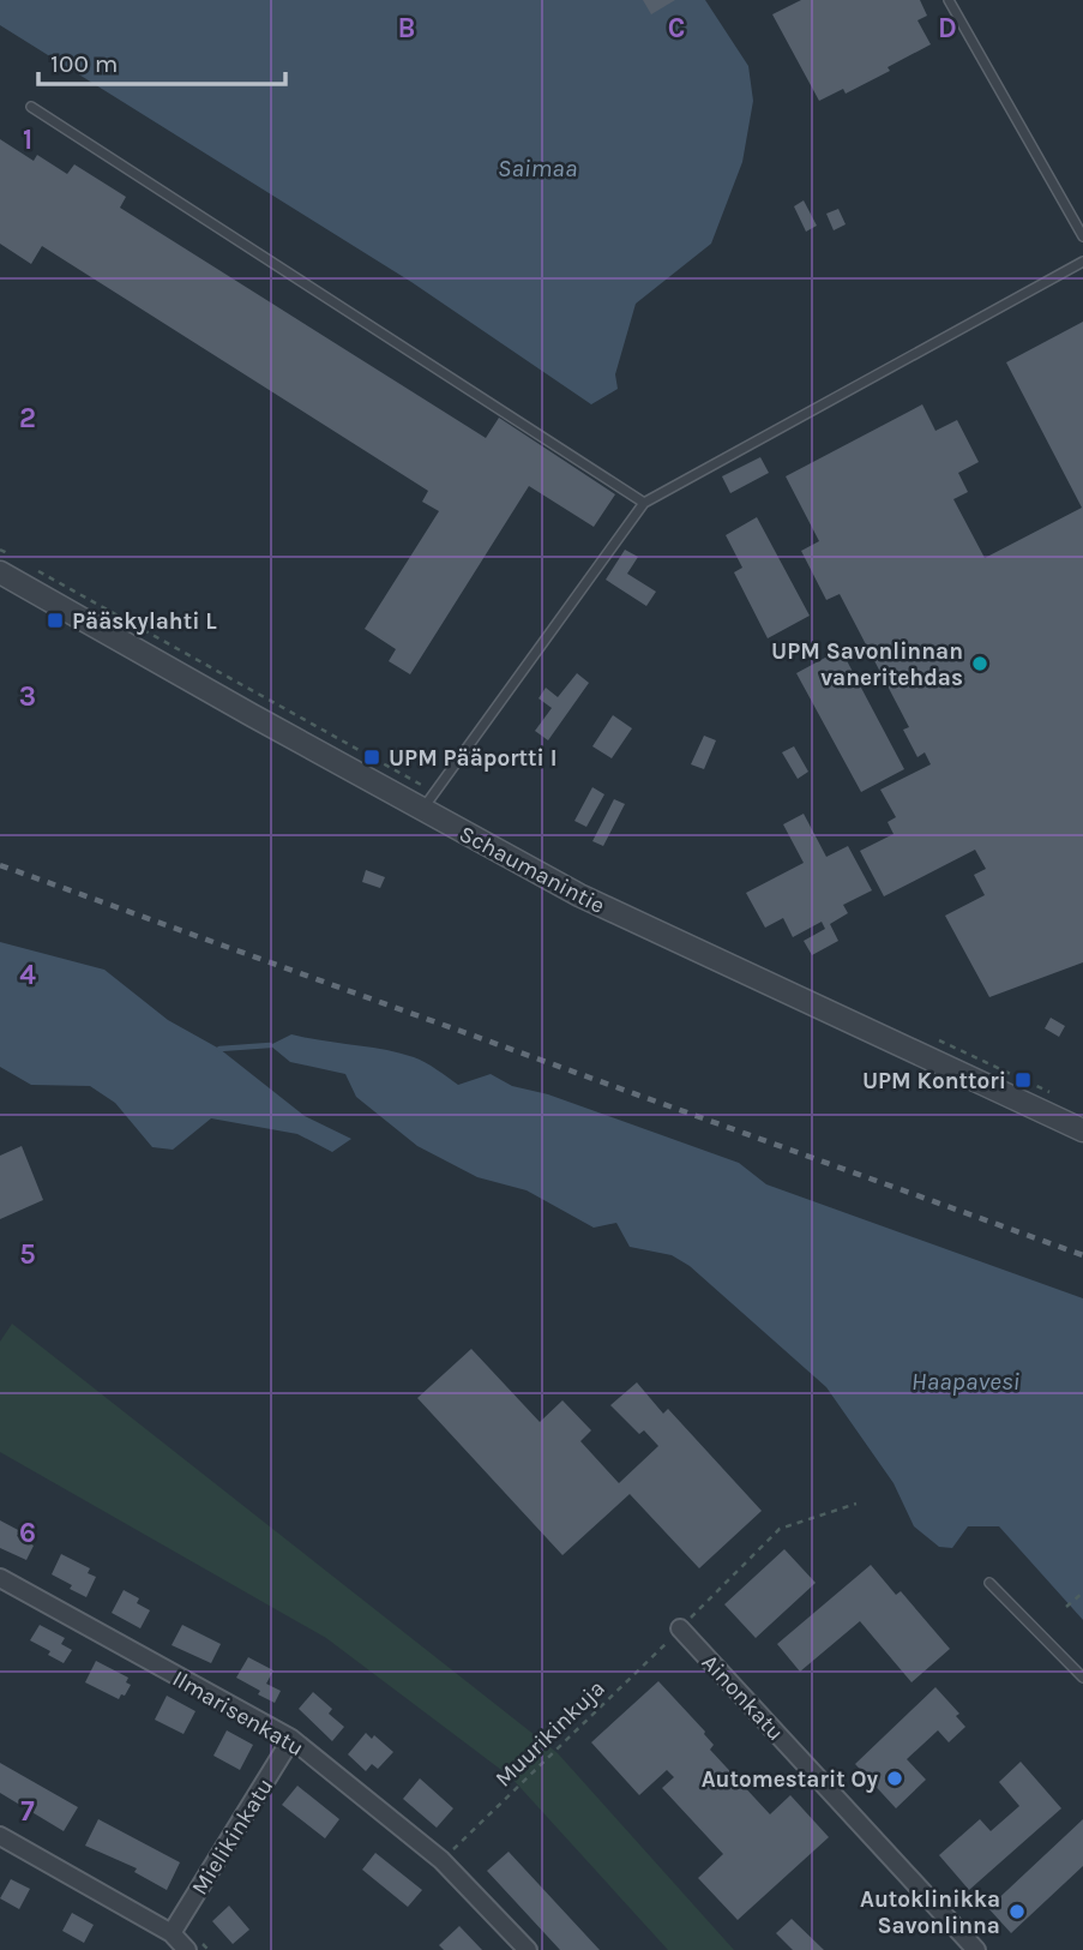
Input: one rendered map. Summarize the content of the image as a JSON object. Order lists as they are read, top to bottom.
{
  "streets": {
    "street": [
      "Schaumanintie",
      "Ainonkatu",
      "Ilmarisenkatu",
      "Mielikinkatu"
    ],
    "path": ["Muurikinkuja"]
  },
  "crossings": [
    ["Ainonkatu", "Muurikinkuja"],
    ["Ilmarisenkatu", "Muurikinkuja"],
    ["Ilmarisenkatu", "Mielikinkatu"]
  ],
  "water": ["Saimaa", "Haapavesi"],
  "places": {
    "transit": ["Pääskylahti L", "UPM Pääportti I", "UPM Konttori"],
    "other": ["UPM Savonlinnan vaneritehdas", "Automestarit Oy", "Autoklinikka Savonlinna"]
  },
  "scale_bar": "100 m",
  "grid": {
    "columns": ["B", "C", "D"],
    "rows": [
      "1",
      "2",
      "3",
      "4",
      "5",
      "6",
      "7"
    ]
  }
}
